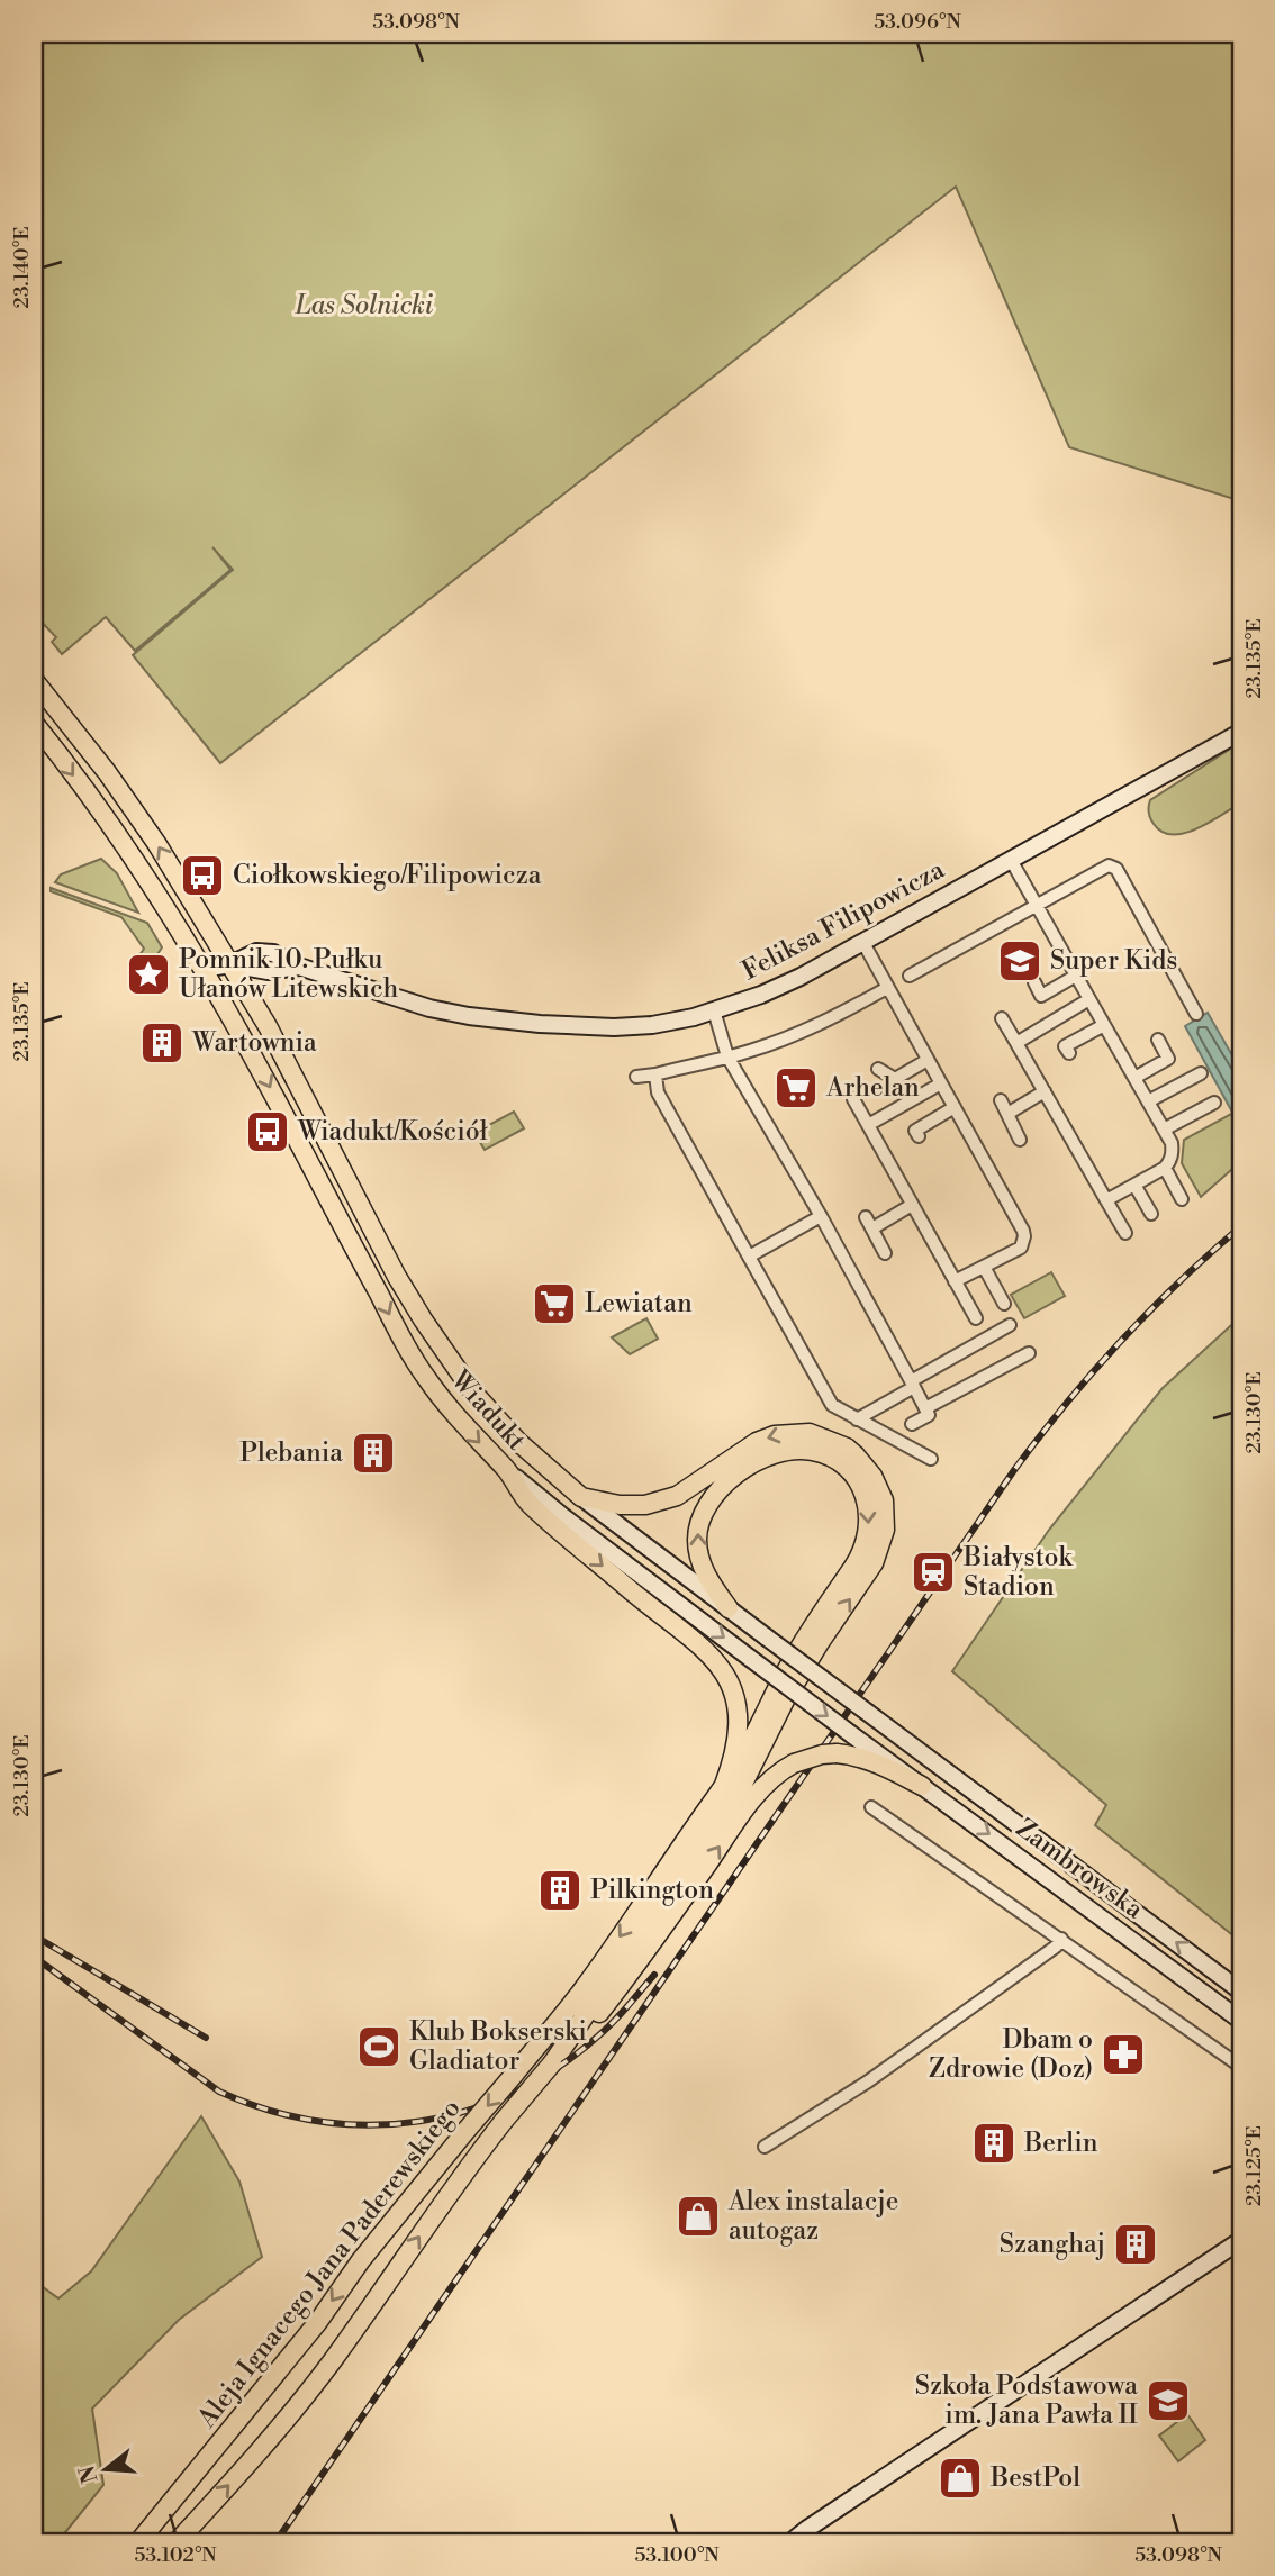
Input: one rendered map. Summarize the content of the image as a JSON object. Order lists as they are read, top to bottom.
{
  "streets": {
    "main road": [
      "Feliksa Filipowicza",
      "Wiadukt",
      "Zambrowska",
      "Aleja Ignacego Jana Paderewskiego"
    ]
  },
  "crossings": [
    ["Feliksa Filipowicza", "Wiadukt"],
    ["Wiadukt", "Zambrowska"]
  ],
  "parks": ["Las Solnicki"],
  "places": {
    "bus stop": ["Ciołkowskiego/Filipowicza", "Wiadukt/Kościół"],
    "school or university": ["Super Kids", "Szkoła Podstawowa im. Jana Pawła II"],
    "place": ["Pomnik 10. Pułku Ułanów Litewskich"],
    "building": [
      "Wartownia",
      "Plebania",
      "Pilkington",
      "Berlin",
      "Szanghaj"
    ],
    "supermarket": ["Arhelan", "Lewiatan"],
    "station": ["Białystok Stadion"],
    "sports": ["Klub Bokserski Gladiator"],
    "pharmacy": ["Dbam o Zdrowie (Doz)"],
    "shop": ["Alex instalacje autogaz", "BestPol"]
  },
  "north": "left",
  "coordinates": [
    "53.098°N",
    "53.096°N",
    "23.140°E",
    "23.135°E",
    "23.130°E",
    "23.125°E",
    "53.102°N",
    "53.100°N"
  ]
}
